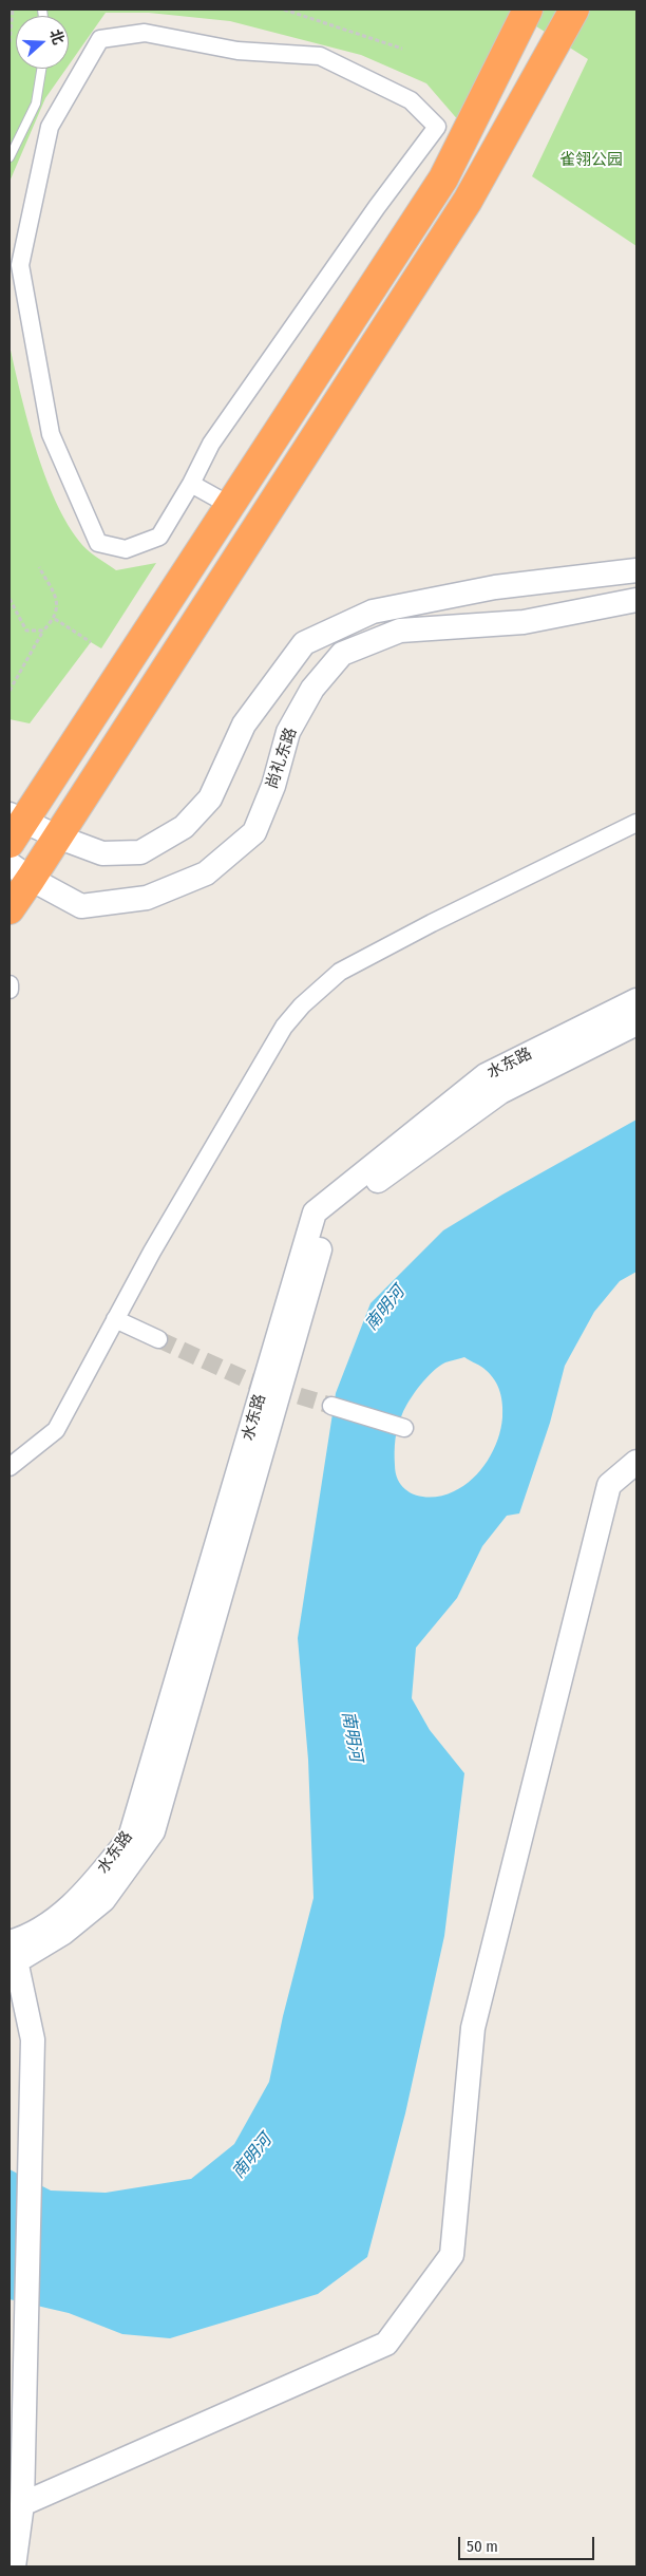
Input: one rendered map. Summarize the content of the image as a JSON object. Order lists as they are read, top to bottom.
{
  "streets": {
    "main road": ["尚礼东路", "水东路"]
  },
  "water": ["南明河"],
  "parks": ["雀翎公园"],
  "scale_bar": "50 m",
  "north": "right"
}
